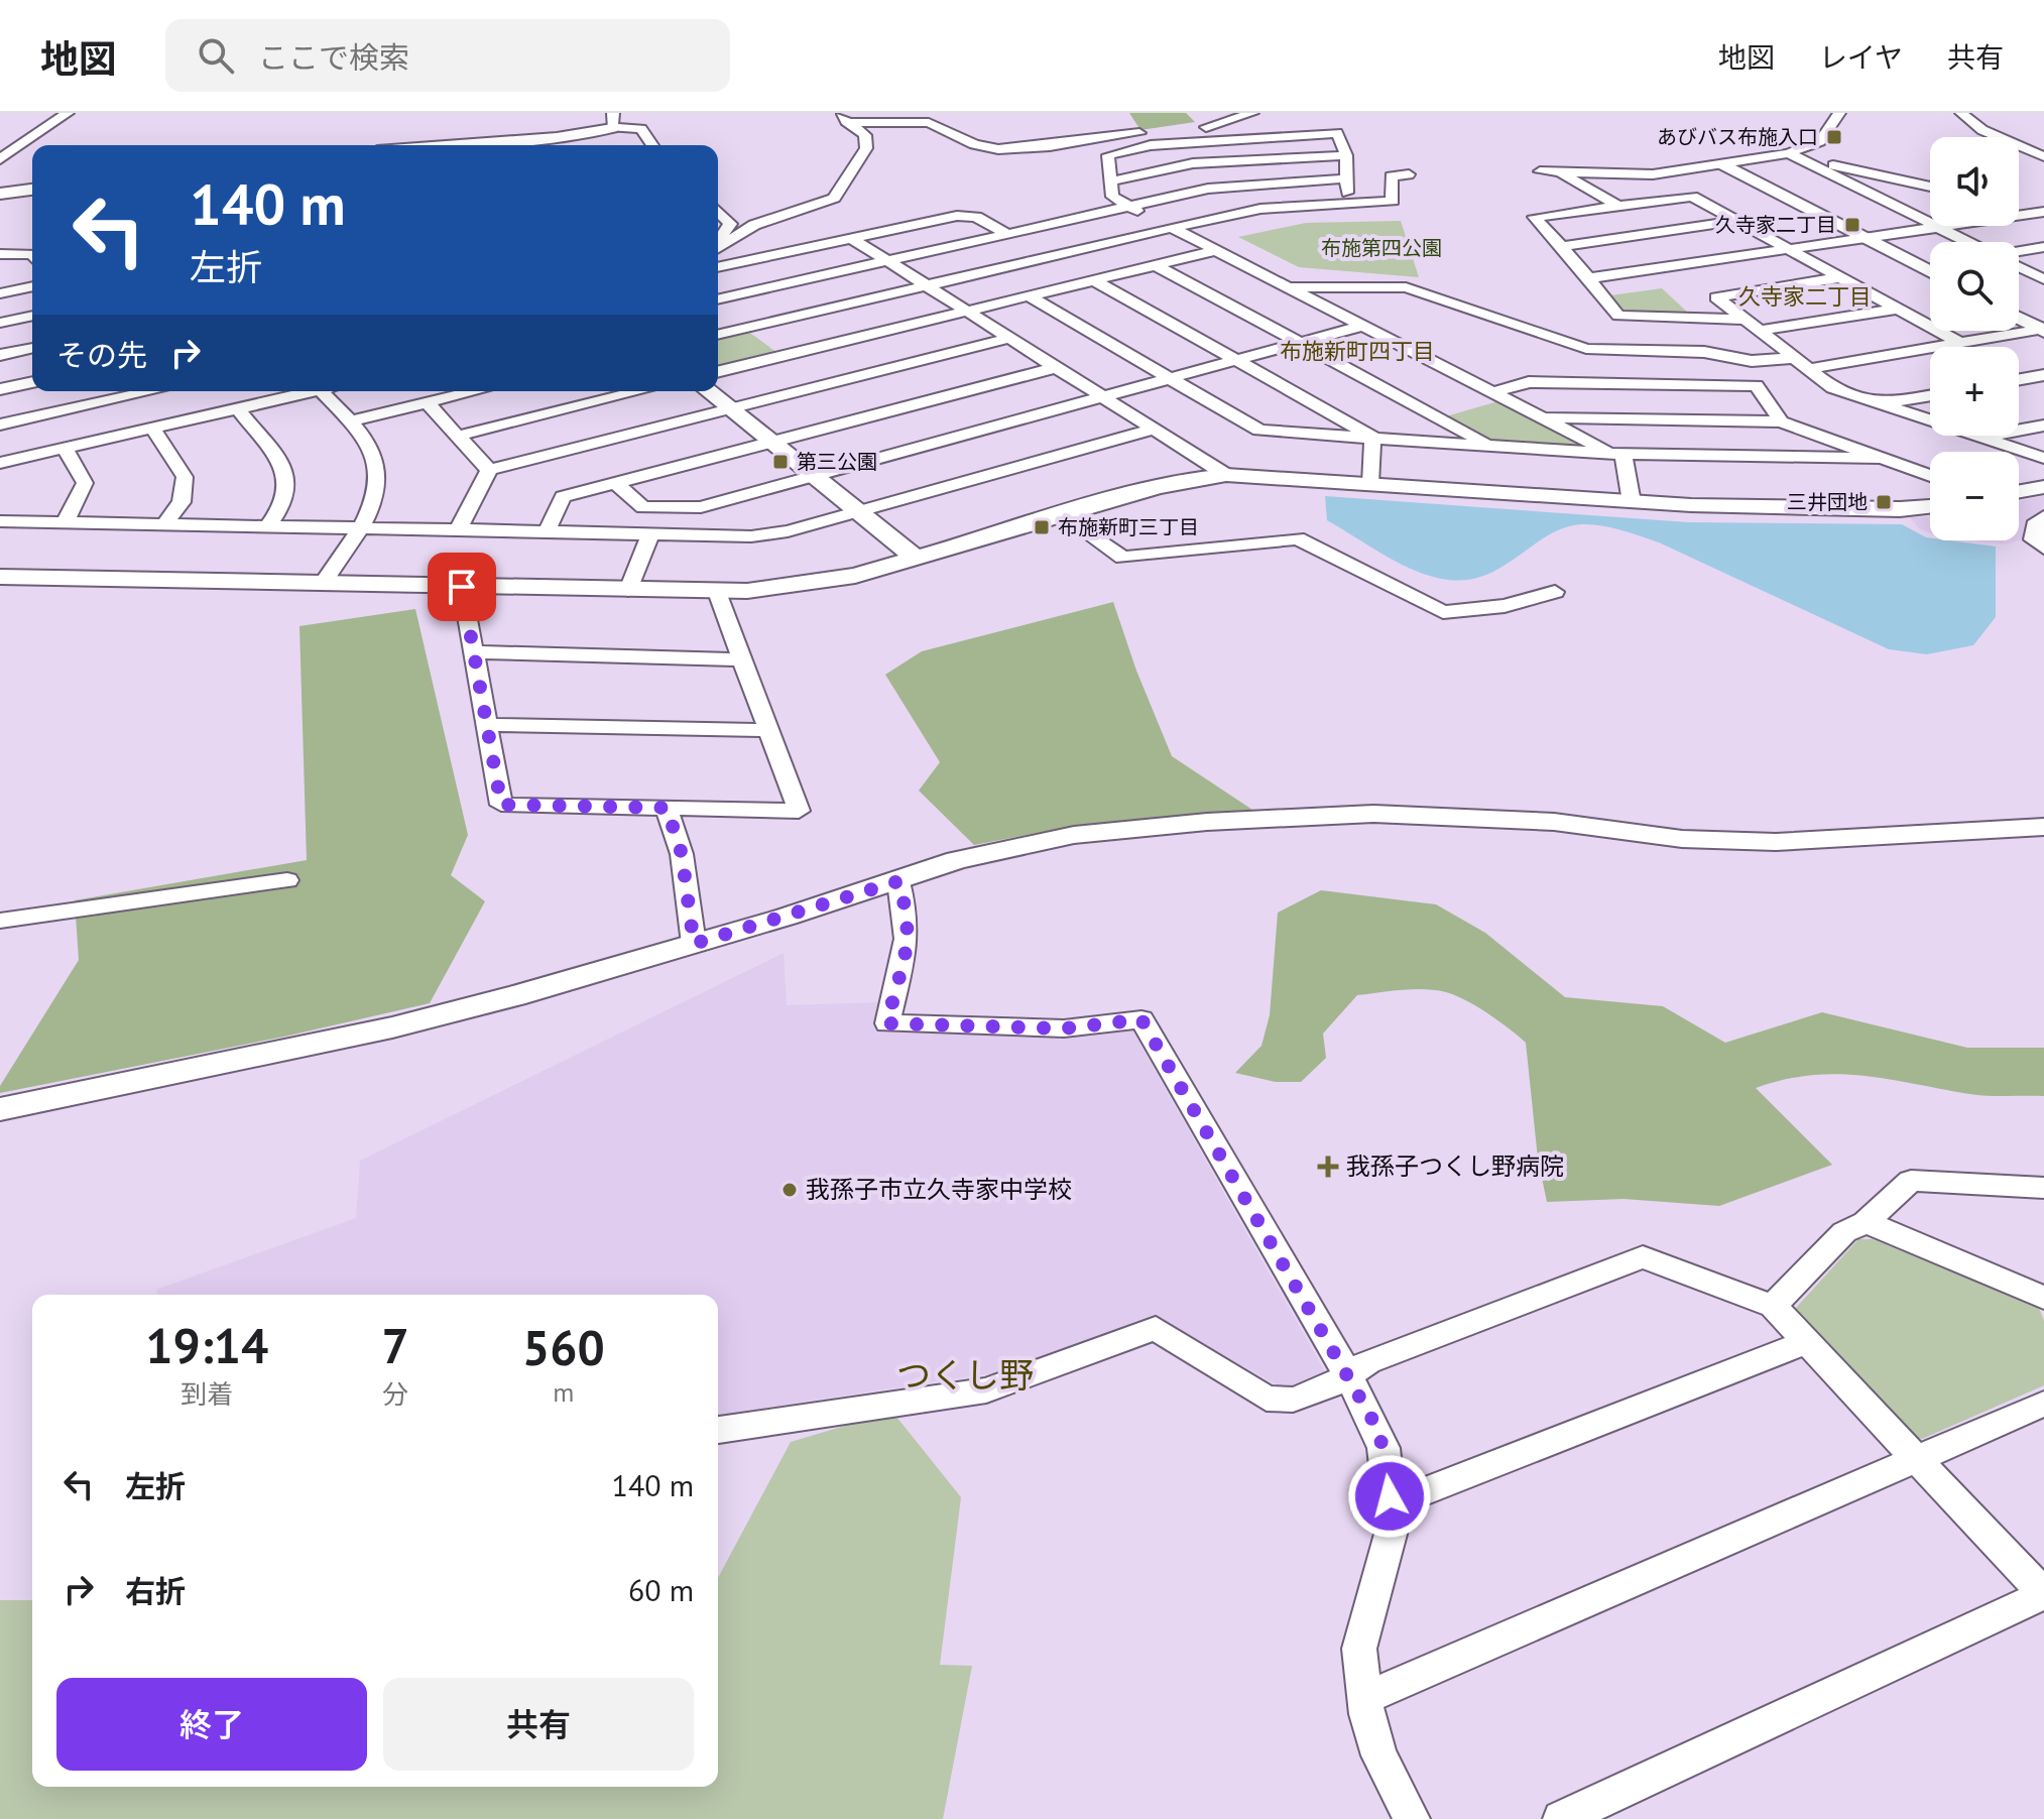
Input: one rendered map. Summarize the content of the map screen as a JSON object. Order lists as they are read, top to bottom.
{
  "districts": ["久寺家二丁目", "布施新町四丁目", "つくし野"],
  "parks": ["布施第四公園"],
  "places": {
    "transit": [
      "あびバス布施入口",
      "久寺家二丁目",
      "第三公園",
      "三井団地",
      "布施新町三丁目"
    ],
    "health": ["我孫子つくし野病院"],
    "other": ["我孫子市立久寺家中学校"]
  },
  "page": {
    "header": "地図",
    "search": "ここで検索",
    "nav": ["地図", "レイヤ", "共有"],
    "map_buttons": ["+", "−"],
    "turn": ["140 m", "左折"],
    "then": "その先",
    "eta": [
      "19:14",
      "到着",
      "7",
      "分",
      "560",
      "m"
    ],
    "list": [
      {
        "name": "左折",
        "value": "140 m"
      },
      {
        "name": "右折",
        "value": "60 m"
      }
    ],
    "buttons": ["終了", "共有"]
  }
}
